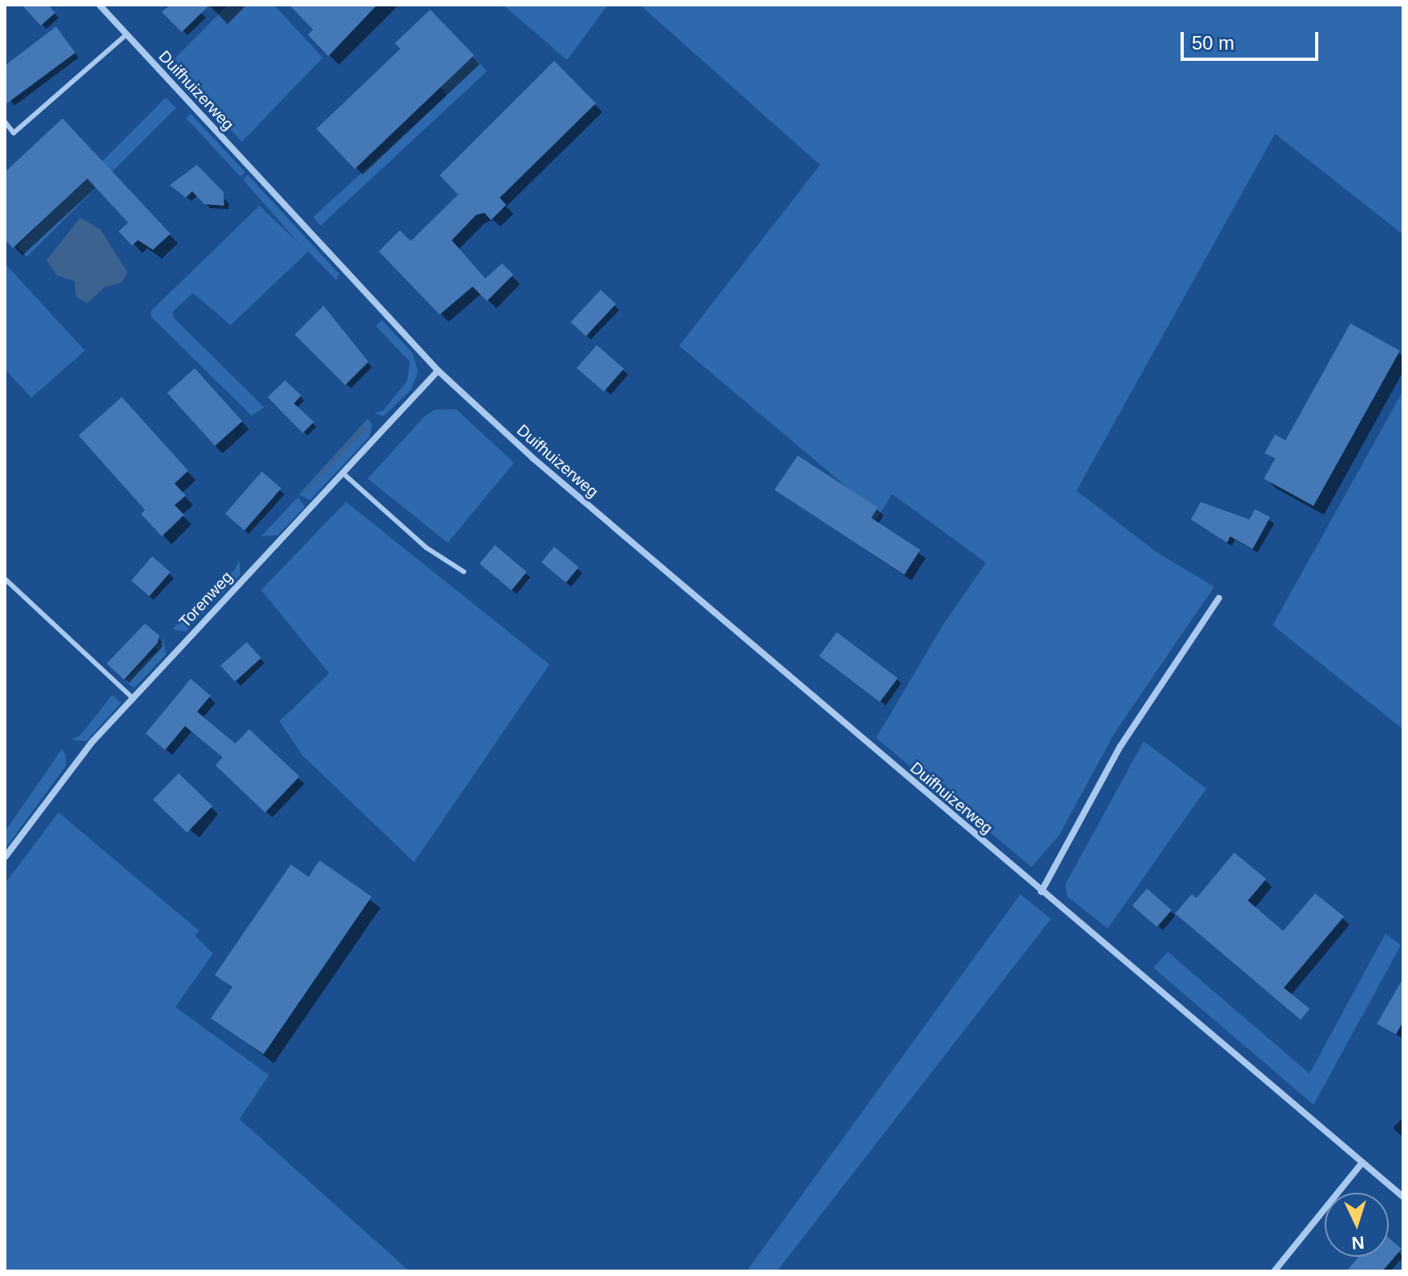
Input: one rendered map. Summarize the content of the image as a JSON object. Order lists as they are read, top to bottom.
{
  "streets": {
    "street": ["Duifhuizerweg", "Torenweg"]
  },
  "crossings": [
    ["Duifhuizerweg", "Torenweg"]
  ],
  "scale_bar": "50 m",
  "north": "bottom"
}
